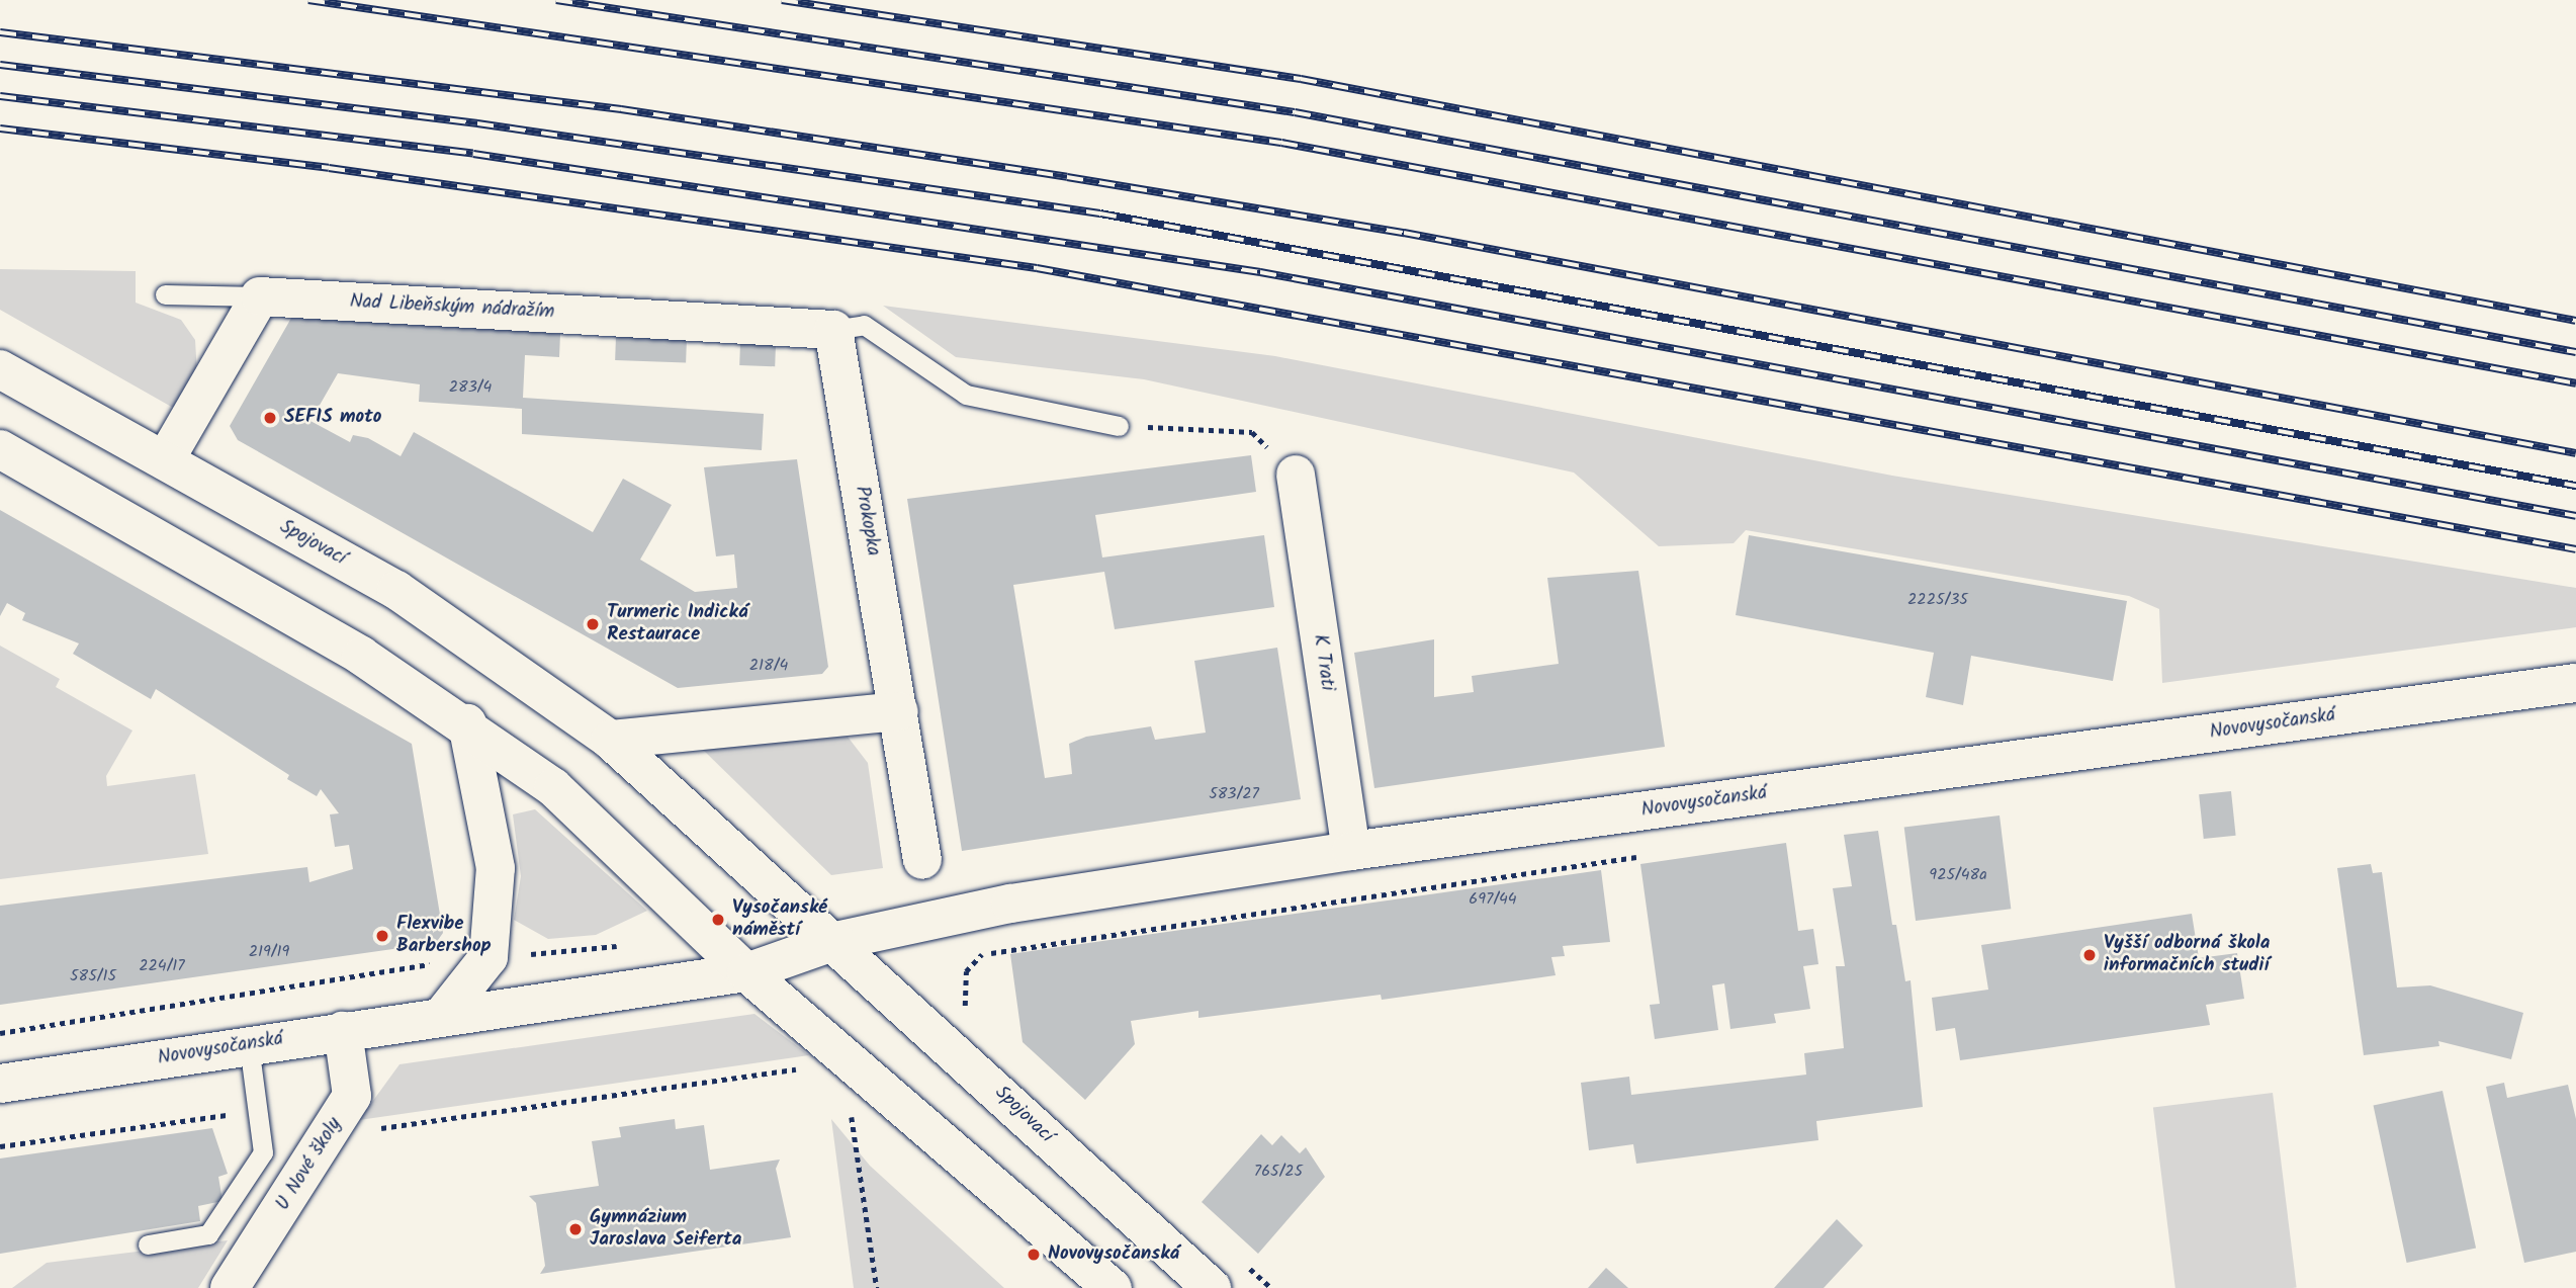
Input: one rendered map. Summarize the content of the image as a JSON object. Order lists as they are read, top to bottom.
{
  "streets": {
    "main road": [
      "Nad Libeňským nádražím",
      "Prokopka",
      "Spojovací",
      "K Trati",
      "Novovysočanská",
      "U Nové školy"
    ]
  },
  "crossings": [
    ["Nad Libeňským nádražím", "Prokopka"],
    ["Spojovací", "Novovysočanská"],
    ["K Trati", "Novovysočanská"],
    ["Novovysočanská", "U Nové školy"]
  ],
  "places": [
    "SEFIS moto",
    "Turmeric Indická Restaurace",
    "Vysočanské náměstí",
    "Flexvibe Barbershop",
    "Vyšší odborná škola informačních studií",
    "Gymnázium Jaroslava Seiferta",
    "Novovysočanská"
  ],
  "house_numbers": [
    "283/4",
    "2225/35",
    "218/4",
    "583/27",
    "925/48a",
    "697/44",
    "219/19",
    "224/17",
    "585/15",
    "765/25"
  ]
}
